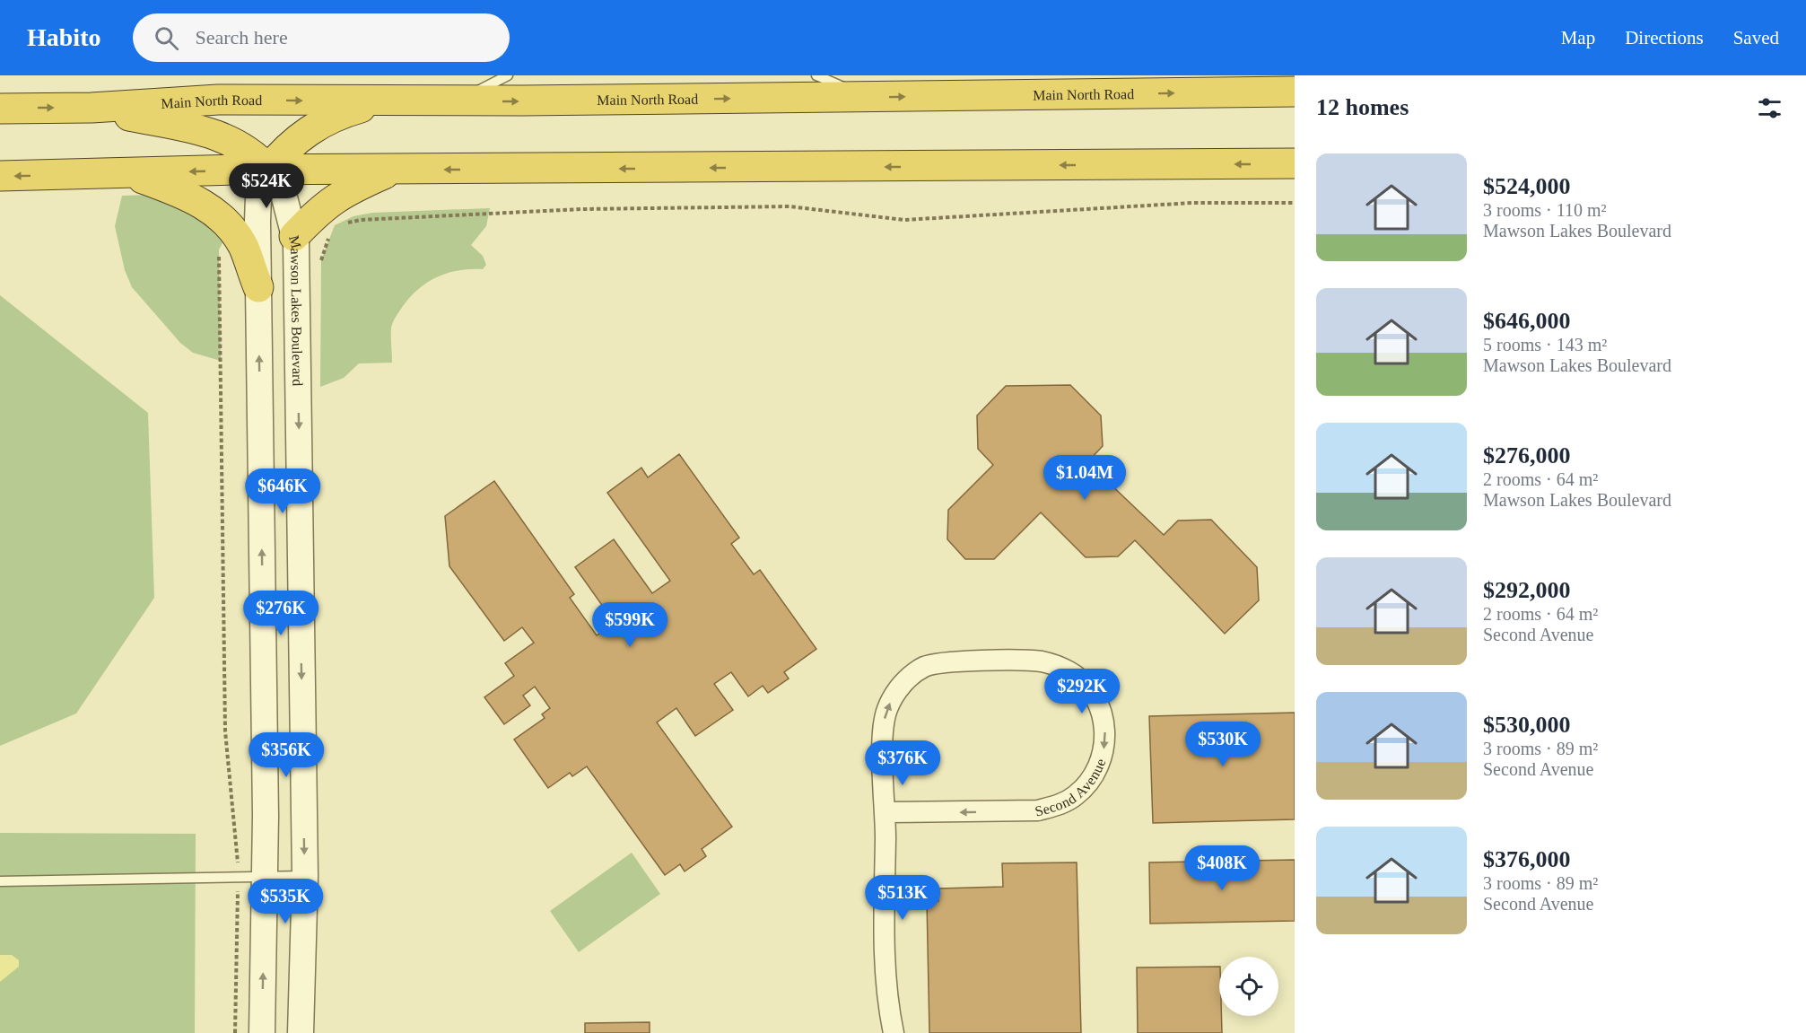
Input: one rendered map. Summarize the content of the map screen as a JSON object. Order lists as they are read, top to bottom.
{
  "streets": {
    "highway": ["Main North Road"],
    "street": ["Mawson Lakes Boulevard", "Second Avenue"]
  },
  "page": {
    "header": "Habito",
    "search": "Search here",
    "nav": ["Map", "Directions", "Saved"],
    "heading": "12 homes",
    "list": [
      {
        "name": "$524,000",
        "note": "3 rooms · 110 m² · Mawson Lakes Boulevard"
      },
      {
        "name": "$646,000",
        "note": "5 rooms · 143 m² · Mawson Lakes Boulevard"
      },
      {
        "name": "$276,000",
        "note": "2 rooms · 64 m² · Mawson Lakes Boulevard"
      },
      {
        "name": "$292,000",
        "note": "2 rooms · 64 m² · Second Avenue"
      },
      {
        "name": "$530,000",
        "note": "3 rooms · 89 m² · Second Avenue"
      },
      {
        "name": "$376,000",
        "note": "3 rooms · 89 m² · Second Avenue"
      }
    ],
    "price": [
      "$524K",
      "$1.04M",
      "$646K",
      "$276K",
      "$599K",
      "$292K",
      "$530K",
      "$356K",
      "$376K",
      "$408K",
      "$513K",
      "$535K"
    ]
  }
}
